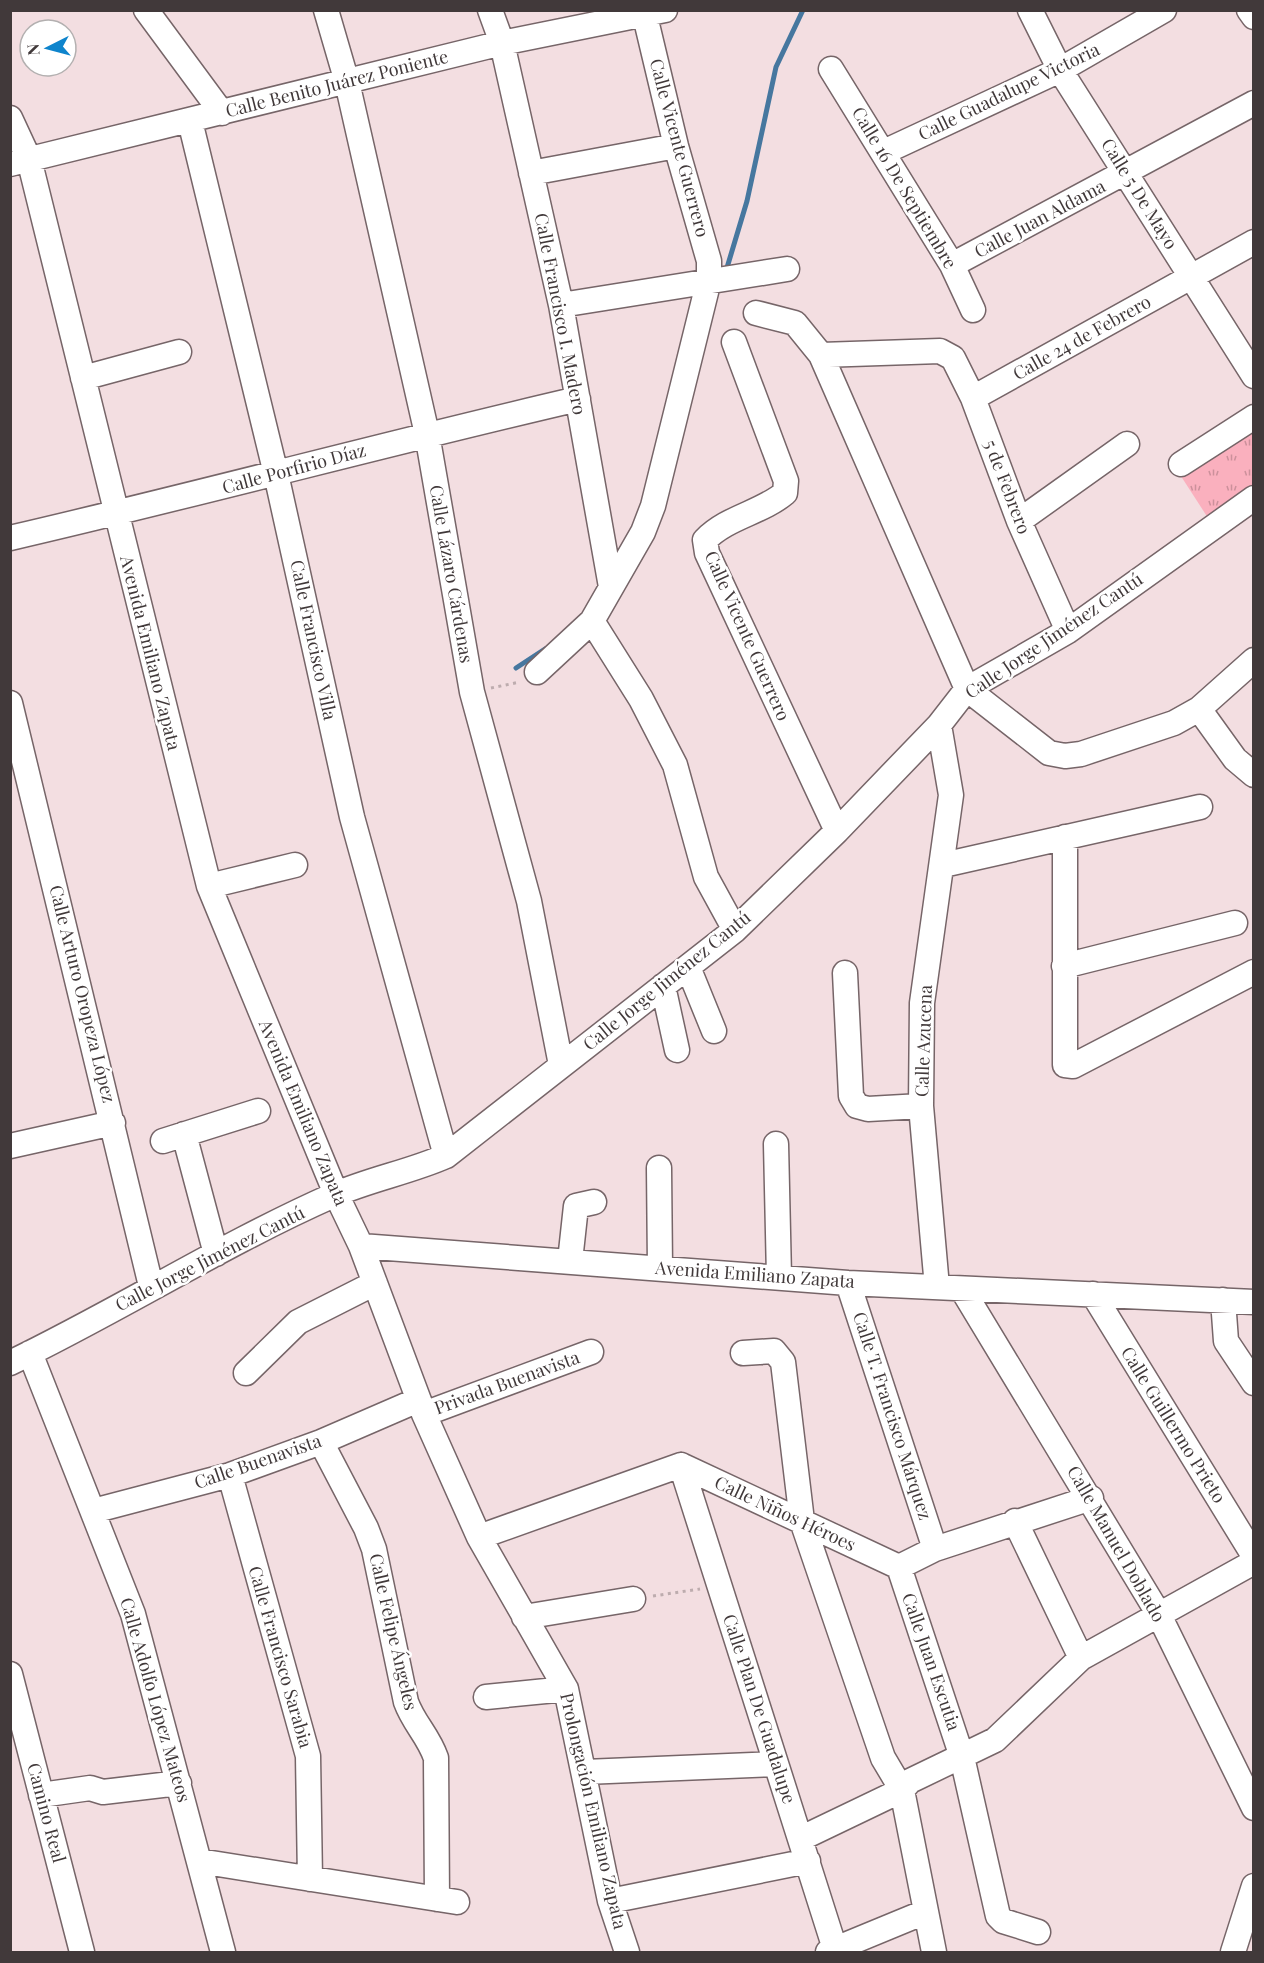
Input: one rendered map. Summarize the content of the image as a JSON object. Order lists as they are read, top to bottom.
{
  "streets": {
    "street": [
      "Calle Benito Juárez Poniente",
      "Calle Guadalupe Victoria",
      "Calle Vicente Guerrero",
      "Calle 16 De Septiembre",
      "Calle 5 De Mayo",
      "Calle Juan Aldama",
      "Calle Francisco I. Madero",
      "Calle 24 de Febrero",
      "Calle Porfirio Díaz",
      "5 de Febrero",
      "Calle Lázaro Cárdenas",
      "Calle Jorge Jiménez Cantú",
      "Calle Francisco Villa",
      "Avenida Emiliano Zapata",
      "Calle Arturo Oropeza López",
      "Calle Azucena",
      "Privada Buenavista",
      "Calle T. Francisco Márquez",
      "Calle Guillermo Prieto",
      "Calle Buenavista",
      "Calle Niños Héroes",
      "Calle Manuel Doblado",
      "Calle Felipe Ángeles",
      "Calle Francisco Sarabia",
      "Calle Juan Escutia",
      "Calle Adolfo López Mateos",
      "Calle Plan De Guadalupe",
      "Prolongación Emiliano Zapata",
      "Camino Real"
    ]
  },
  "crossings": [
    ["Calle Benito Juárez Poniente", "Calle Vicente Guerrero"],
    ["Calle Benito Juárez Poniente", "Calle Francisco I. Madero"],
    ["Calle Benito Juárez Poniente", "Calle Lázaro Cárdenas"],
    ["Calle Benito Juárez Poniente", "Calle Francisco Villa"],
    ["Calle Benito Juárez Poniente", "Avenida Emiliano Zapata"],
    ["Calle Guadalupe Victoria", "Calle 16 De Septiembre"],
    ["Calle Guadalupe Victoria", "Calle 5 De Mayo"],
    ["Calle Vicente Guerrero", "Calle Francisco I. Madero"],
    ["Calle Vicente Guerrero", "Calle Jorge Jiménez Cantú"],
    ["Calle 16 De Septiembre", "Calle Juan Aldama"],
    ["Calle 5 De Mayo", "Calle Juan Aldama"],
    ["Calle 5 De Mayo", "Calle 24 de Febrero"],
    ["Calle Francisco I. Madero", "Calle Porfirio Díaz"],
    ["Calle 24 de Febrero", "5 de Febrero"],
    ["Calle Porfirio Díaz", "Calle Lázaro Cárdenas"],
    ["Calle Porfirio Díaz", "Calle Francisco Villa"],
    ["Calle Porfirio Díaz", "Avenida Emiliano Zapata"],
    ["5 de Febrero", "Calle Jorge Jiménez Cantú"],
    ["Calle Lázaro Cárdenas", "Calle Jorge Jiménez Cantú"],
    ["Calle Jorge Jiménez Cantú", "Calle Francisco Villa"],
    ["Calle Jorge Jiménez Cantú", "Avenida Emiliano Zapata"],
    ["Calle Jorge Jiménez Cantú", "Calle Arturo Oropeza López"],
    ["Calle Jorge Jiménez Cantú", "Calle Azucena"],
    ["Calle Jorge Jiménez Cantú", "Calle Adolfo López Mateos"],
    ["Avenida Emiliano Zapata", "Calle Azucena"],
    ["Avenida Emiliano Zapata", "Calle T. Francisco Márquez"],
    ["Avenida Emiliano Zapata", "Calle Guillermo Prieto"],
    ["Avenida Emiliano Zapata", "Calle Manuel Doblado"],
    ["Avenida Emiliano Zapata", "Prolongación Emiliano Zapata"],
    ["Privada Buenavista", "Calle Buenavista"],
    ["Privada Buenavista", "Prolongación Emiliano Zapata"],
    ["Calle Buenavista", "Calle Felipe Ángeles"],
    ["Calle Buenavista", "Calle Francisco Sarabia"],
    ["Calle Buenavista", "Calle Adolfo López Mateos"],
    ["Calle Buenavista", "Prolongación Emiliano Zapata"],
    ["Calle Niños Héroes", "Calle Juan Escutia"],
    ["Calle Niños Héroes", "Calle Plan De Guadalupe"],
    ["Calle Felipe Ángeles", "Calle Francisco Sarabia"],
    ["Calle Felipe Ángeles", "Calle Adolfo López Mateos"]
  ],
  "north": "left"
}
